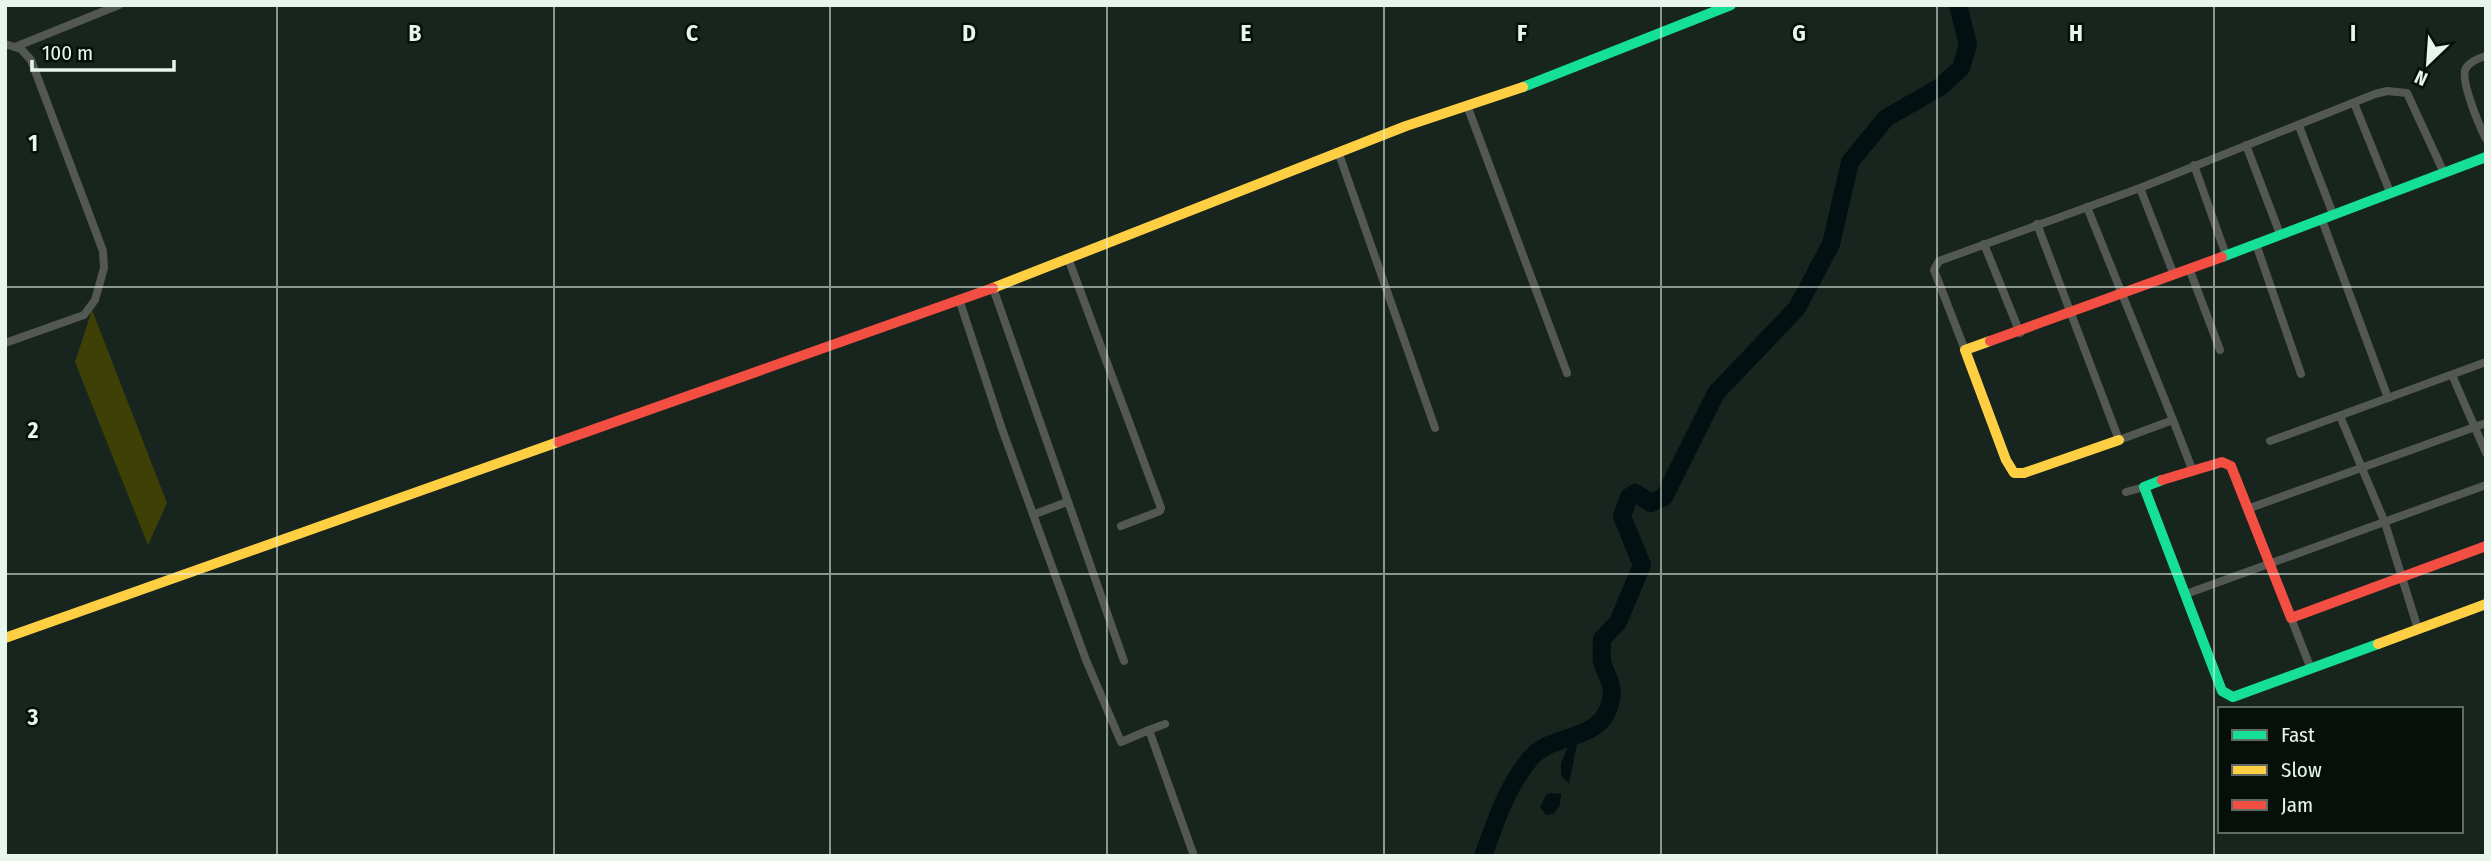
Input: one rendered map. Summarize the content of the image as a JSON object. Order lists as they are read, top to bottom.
{
  "legend": ["Fast", "Slow", "Jam"],
  "scale_bar": "100 m",
  "north": "bottom left",
  "grid": {
    "columns": [
      "B",
      "C",
      "D",
      "E",
      "F",
      "G",
      "H",
      "I"
    ],
    "rows": ["1", "2", "3"]
  }
}
